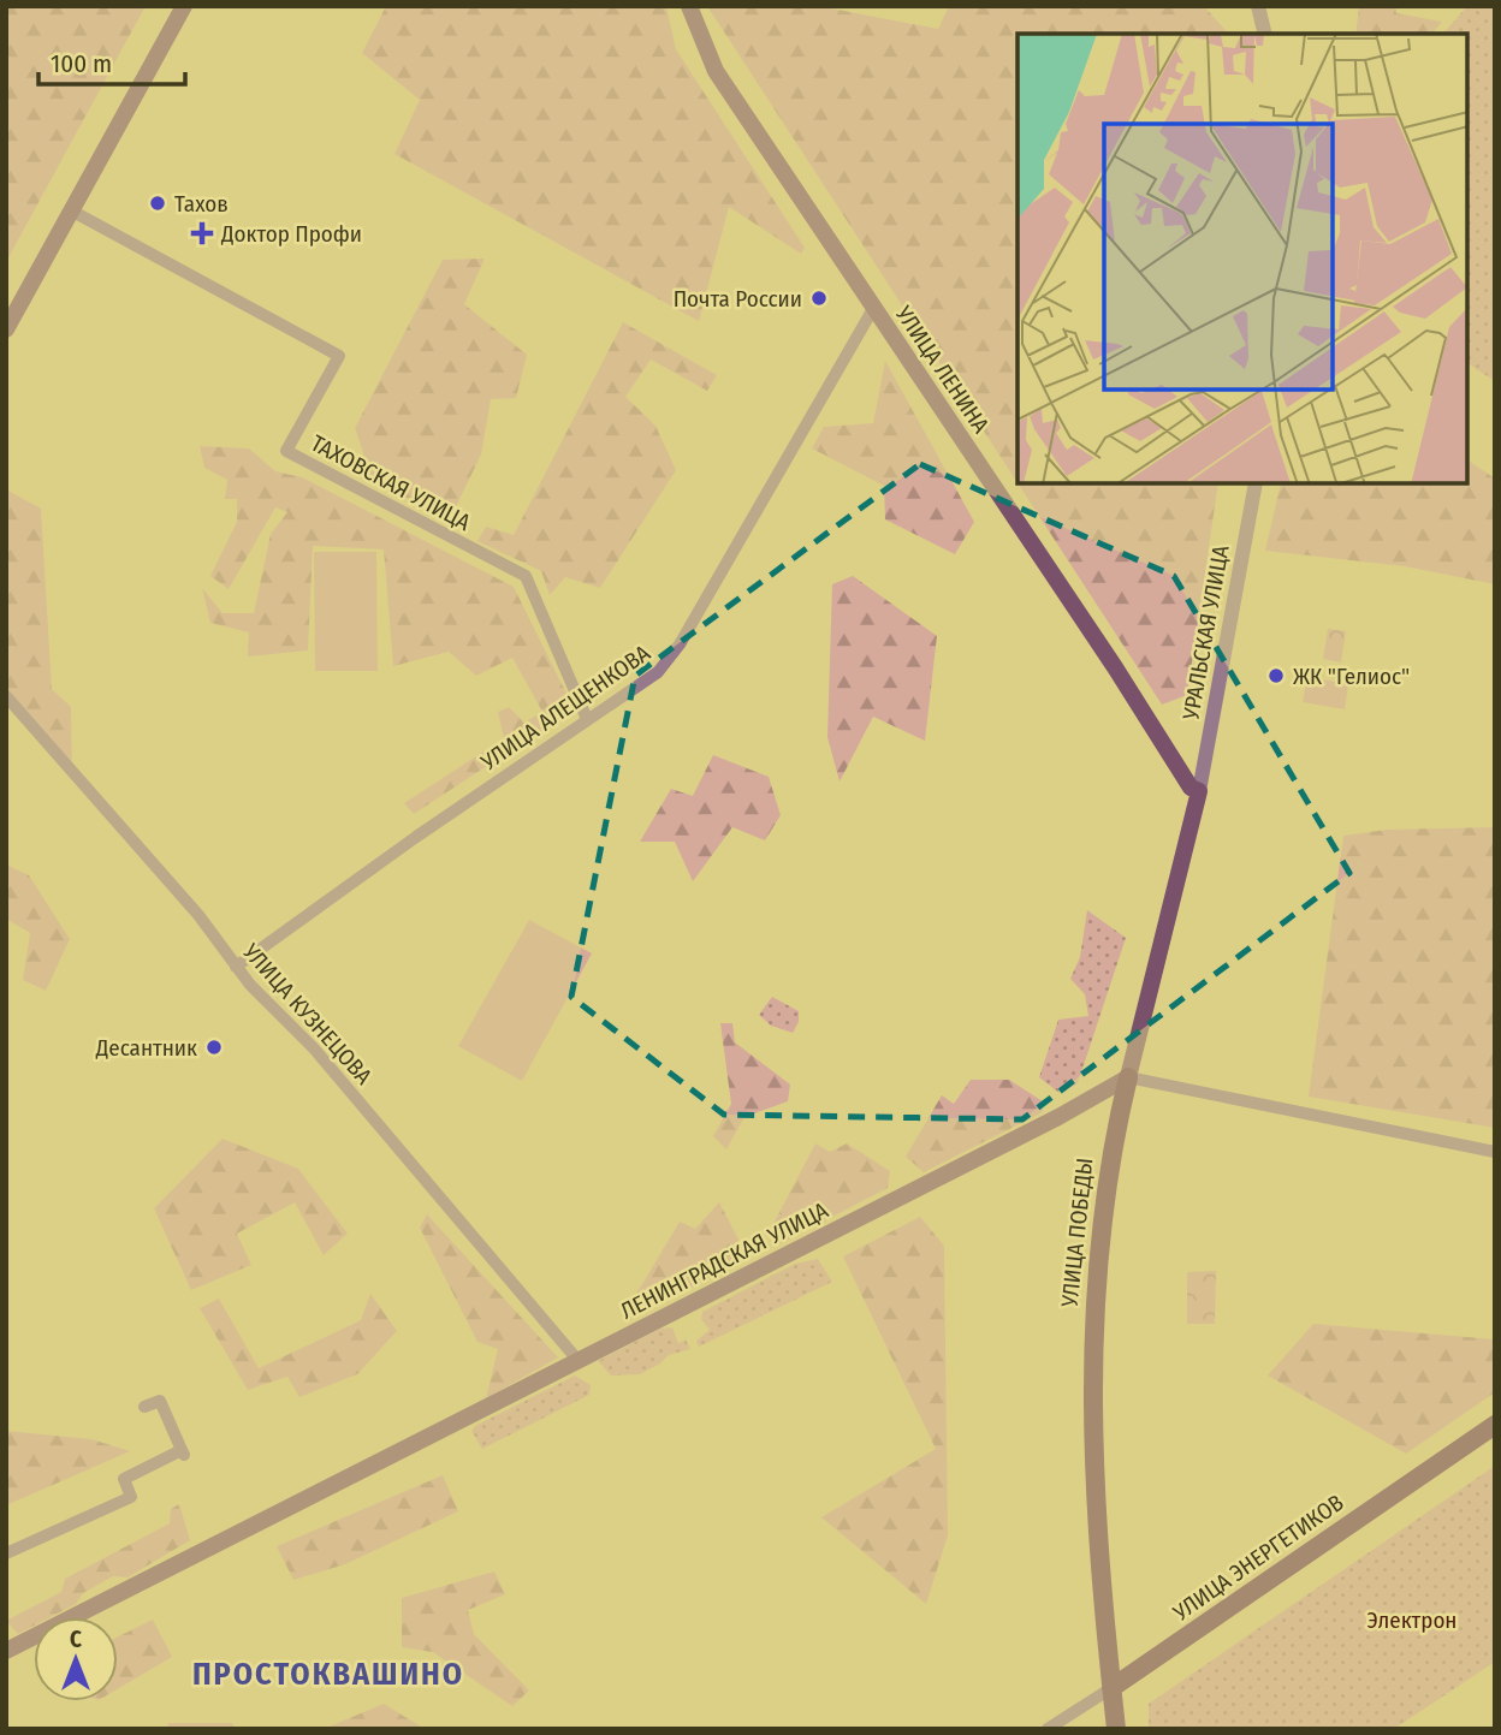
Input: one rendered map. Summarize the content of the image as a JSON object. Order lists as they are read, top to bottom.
{
  "streets": {
    "main road": [
      "УЛИЦА ЛЕНИНА",
      "УЛИЦА ПОБЕДЫ",
      "ЛЕНИНГРАДСКАЯ УЛИЦА",
      "УЛИЦА ЭНЕРГЕТИКОВ"
    ],
    "street": [
      "ТАХОВСКАЯ УЛИЦА",
      "УРАЛЬСКАЯ УЛИЦА",
      "УЛИЦА АЛЕЩЕНКОВА",
      "УЛИЦА КУЗНЕЦОВА"
    ]
  },
  "crossings": [
    ["УЛИЦА ЛЕНИНА", "УРАЛЬСКАЯ УЛИЦА"],
    ["УЛИЦА ЛЕНИНА", "УЛИЦА АЛЕЩЕНКОВА"],
    ["УЛИЦА ЛЕНИНА", "УЛИЦА ПОБЕДЫ"],
    ["ТАХОВСКАЯ УЛИЦА", "УЛИЦА АЛЕЩЕНКОВА"],
    ["УРАЛЬСКАЯ УЛИЦА", "УЛИЦА ПОБЕДЫ"],
    ["УЛИЦА АЛЕЩЕНКОВА", "УЛИЦА КУЗНЕЦОВА"],
    ["УЛИЦА КУЗНЕЦОВА", "ЛЕНИНГРАДСКАЯ УЛИЦА"],
    ["УЛИЦА ПОБЕДЫ", "ЛЕНИНГРАДСКАЯ УЛИЦА"],
    ["УЛИЦА ПОБЕДЫ", "УЛИЦА ЭНЕРГЕТИКОВ"]
  ],
  "districts": ["ПРОСТОКВАШИНО"],
  "parks": ["Электрон"],
  "places": {
    "other": [
      "Тахов",
      "Почта России",
      "ЖК \"Гелиос\"",
      "Десантник"
    ],
    "health": ["Доктор Профи"]
  },
  "scale_bar": "100 m",
  "north": "top"
}
